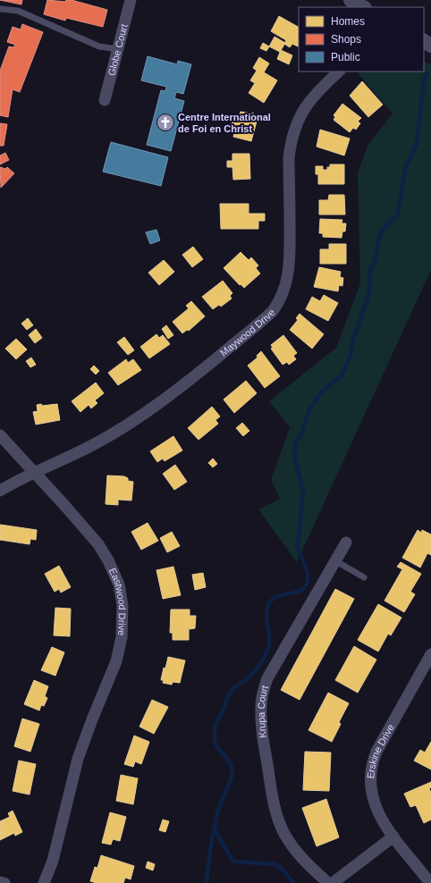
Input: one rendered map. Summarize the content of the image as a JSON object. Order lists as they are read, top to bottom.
{
  "streets": {
    "street": [
      "Globe Court",
      "Maywood Drive",
      "Eastwood Drive",
      "Krupa Court",
      "Erskine Drive"
    ]
  },
  "crossings": [
    ["Maywood Drive", "Eastwood Drive"]
  ],
  "places": {
    "church": ["Centre International de Foi en Christ"]
  },
  "legend": ["Homes", "Shops", "Public"]
}
